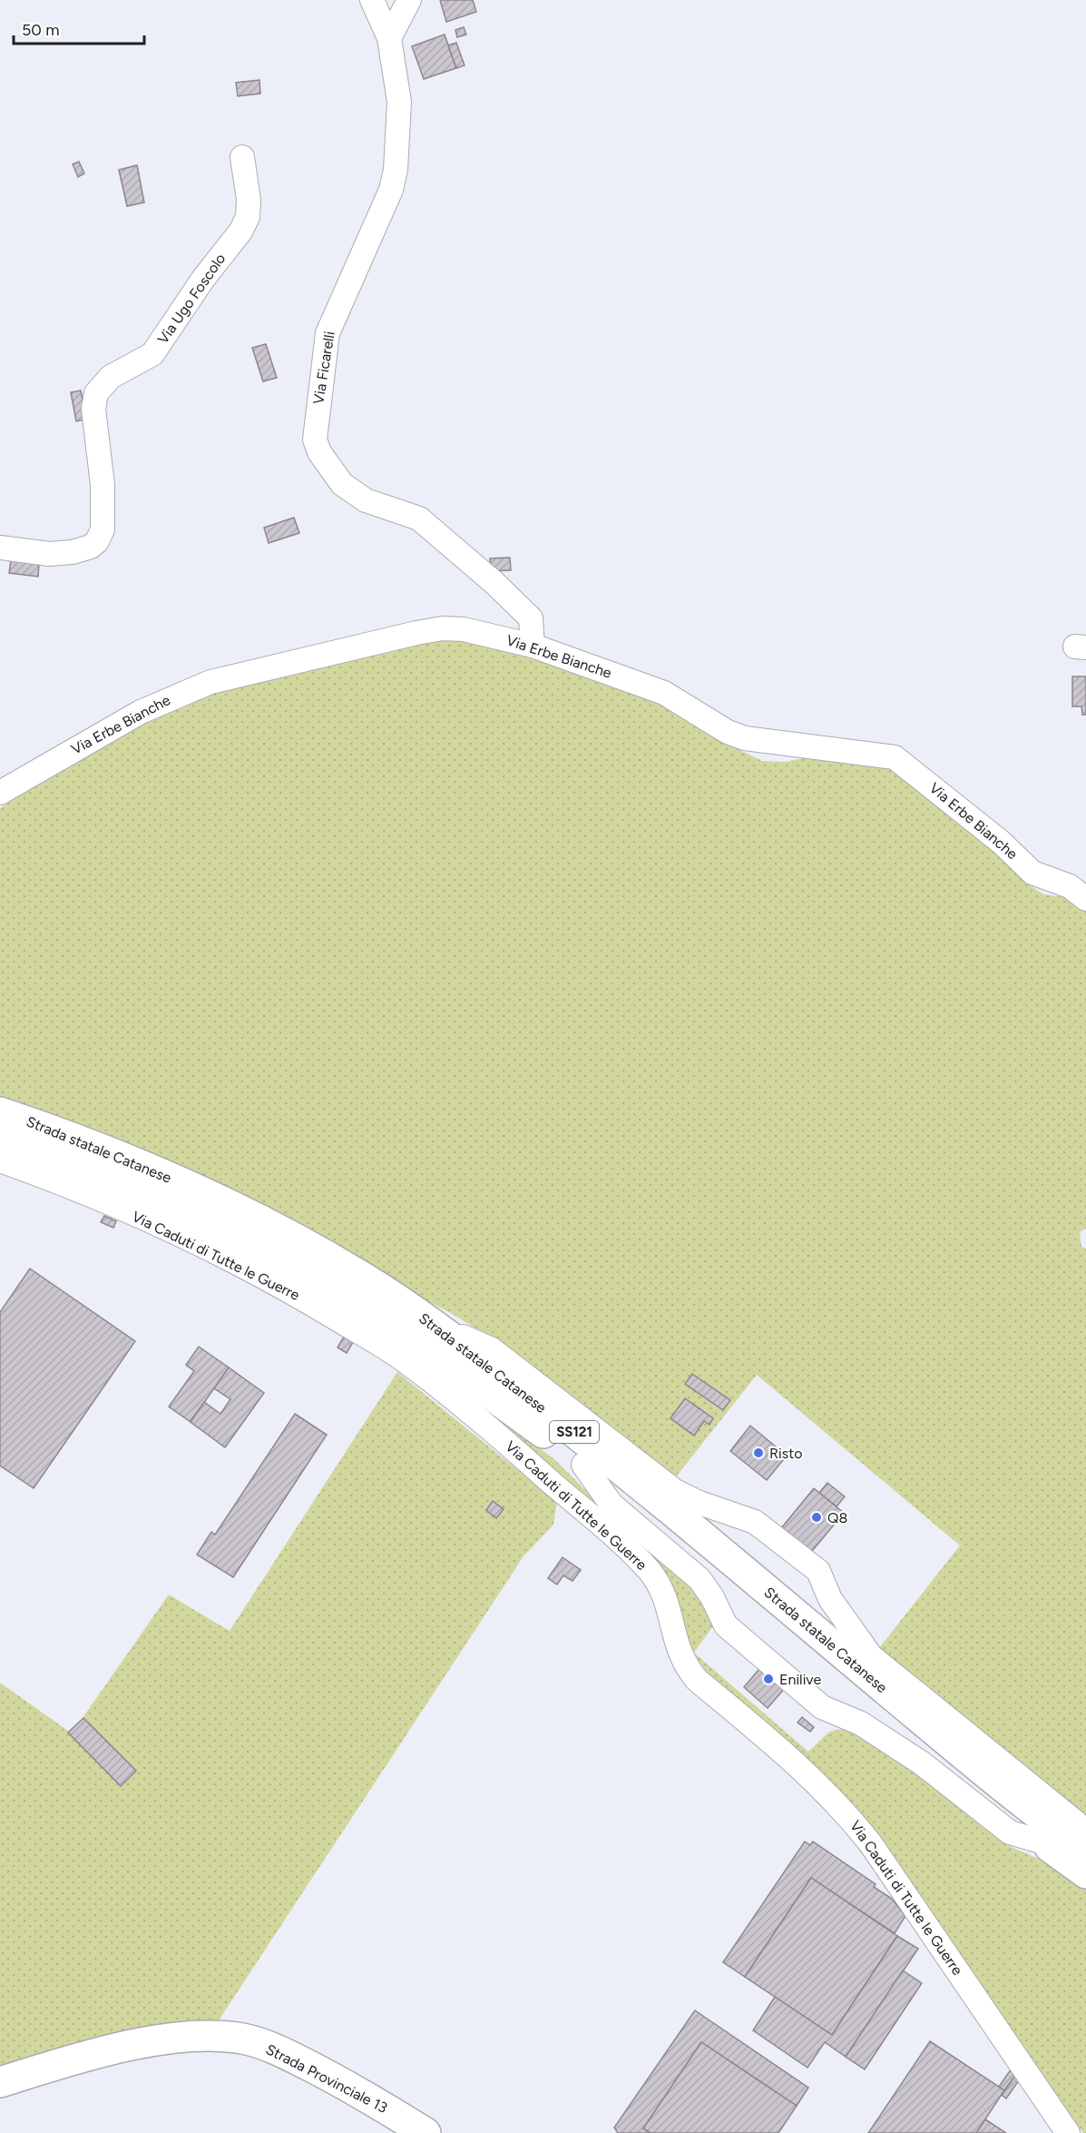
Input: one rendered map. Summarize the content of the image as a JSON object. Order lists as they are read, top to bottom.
{
  "streets": {
    "main road": ["Strada statale Catanese", "SS121", "Strada Provinciale 13"],
    "street": [
      "Via Ugo Foscolo",
      "Via Ficarelli",
      "Via Erbe Bianche",
      "Via Caduti di Tutte le Guerre"
    ]
  },
  "crossings": [
    ["Via Ficarelli", "Via Erbe Bianche"]
  ],
  "places": ["Risto", "Q8", "Enilive"],
  "scale_bar": "50 m"
}
